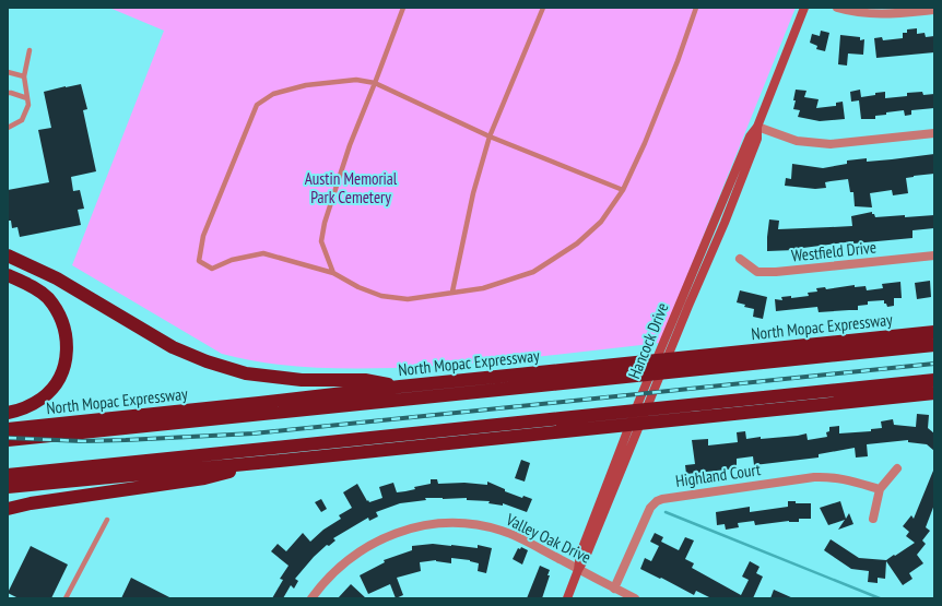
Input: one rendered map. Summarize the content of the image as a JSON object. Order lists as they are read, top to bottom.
{
  "streets": {
    "highway": ["North Mopac Expressway"],
    "street": [
      "Westfield Drive",
      "Hancock Drive",
      "Highland Court",
      "Valley Oak Drive"
    ]
  },
  "crossings": [
    ["Hancock Drive", "Valley Oak Drive"],
    ["Highland Court", "Valley Oak Drive"]
  ],
  "parks": ["Austin Memorial Park Cemetery"]
}
